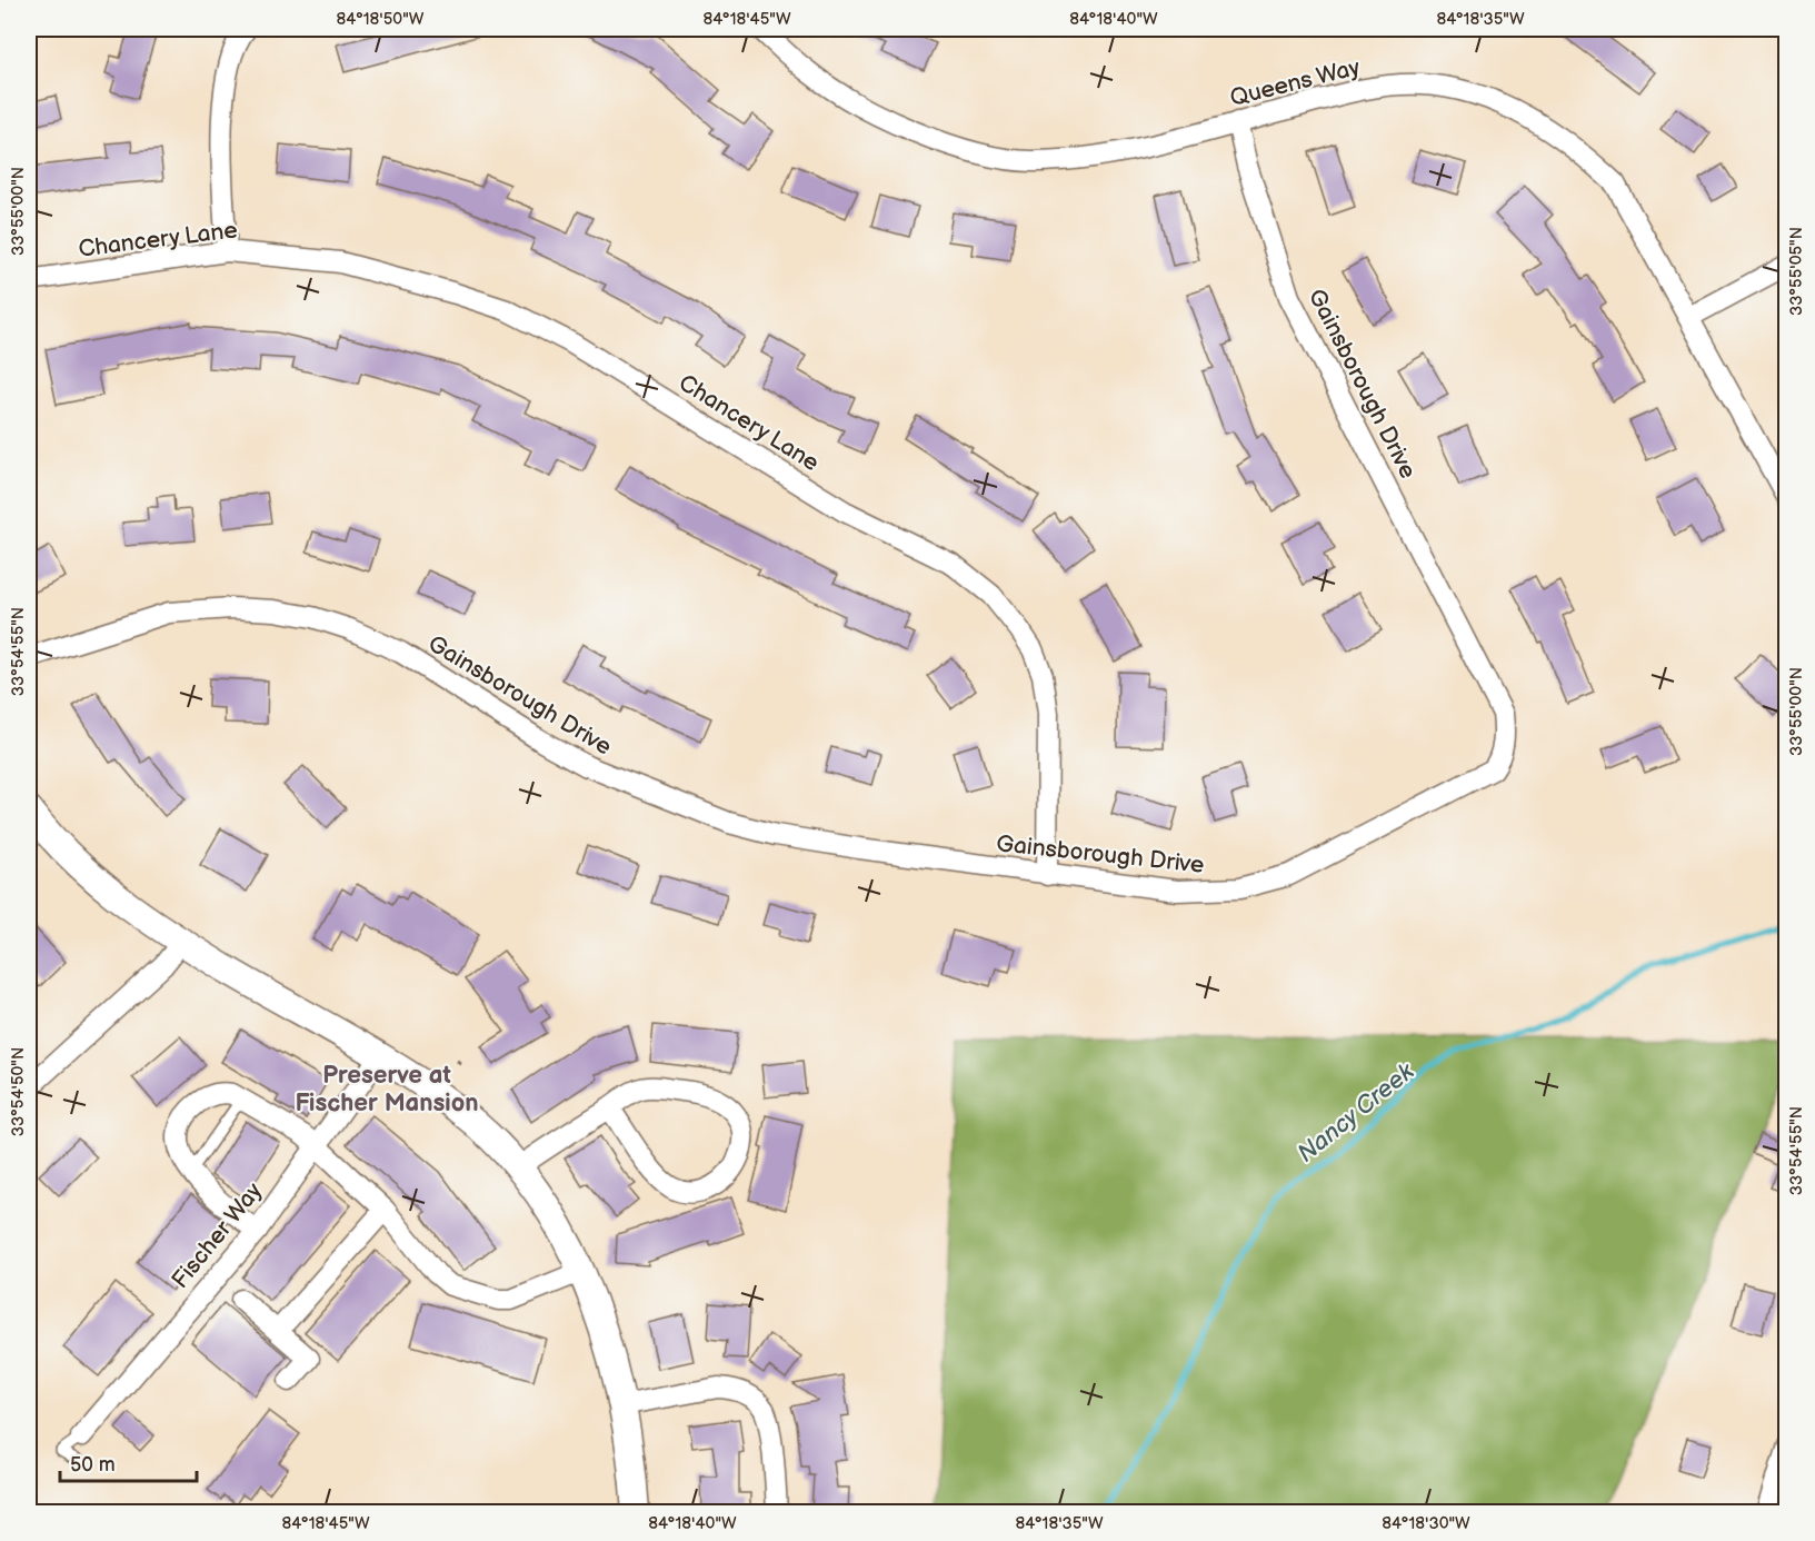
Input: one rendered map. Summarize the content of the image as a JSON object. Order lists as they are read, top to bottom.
{
  "streets": {
    "street": [
      "Queens Way",
      "Chancery Lane",
      "Gainsborough Drive",
      "Fischer Way"
    ]
  },
  "crossings": [
    ["Queens Way", "Gainsborough Drive"],
    ["Chancery Lane", "Gainsborough Drive"]
  ],
  "districts": ["Preserve at Fischer Mansion"],
  "water": ["Nancy Creek"],
  "scale_bar": "50 m",
  "coordinates": [
    "84°18'50\"W",
    "84°18'45\"W",
    "84°18'40\"W",
    "84°18'35\"W",
    "33°55'00\"N",
    "33°55'05\"N",
    "33°54'55\"N",
    "33°54'50\"N",
    "84°18'30\"W"
  ]
}
